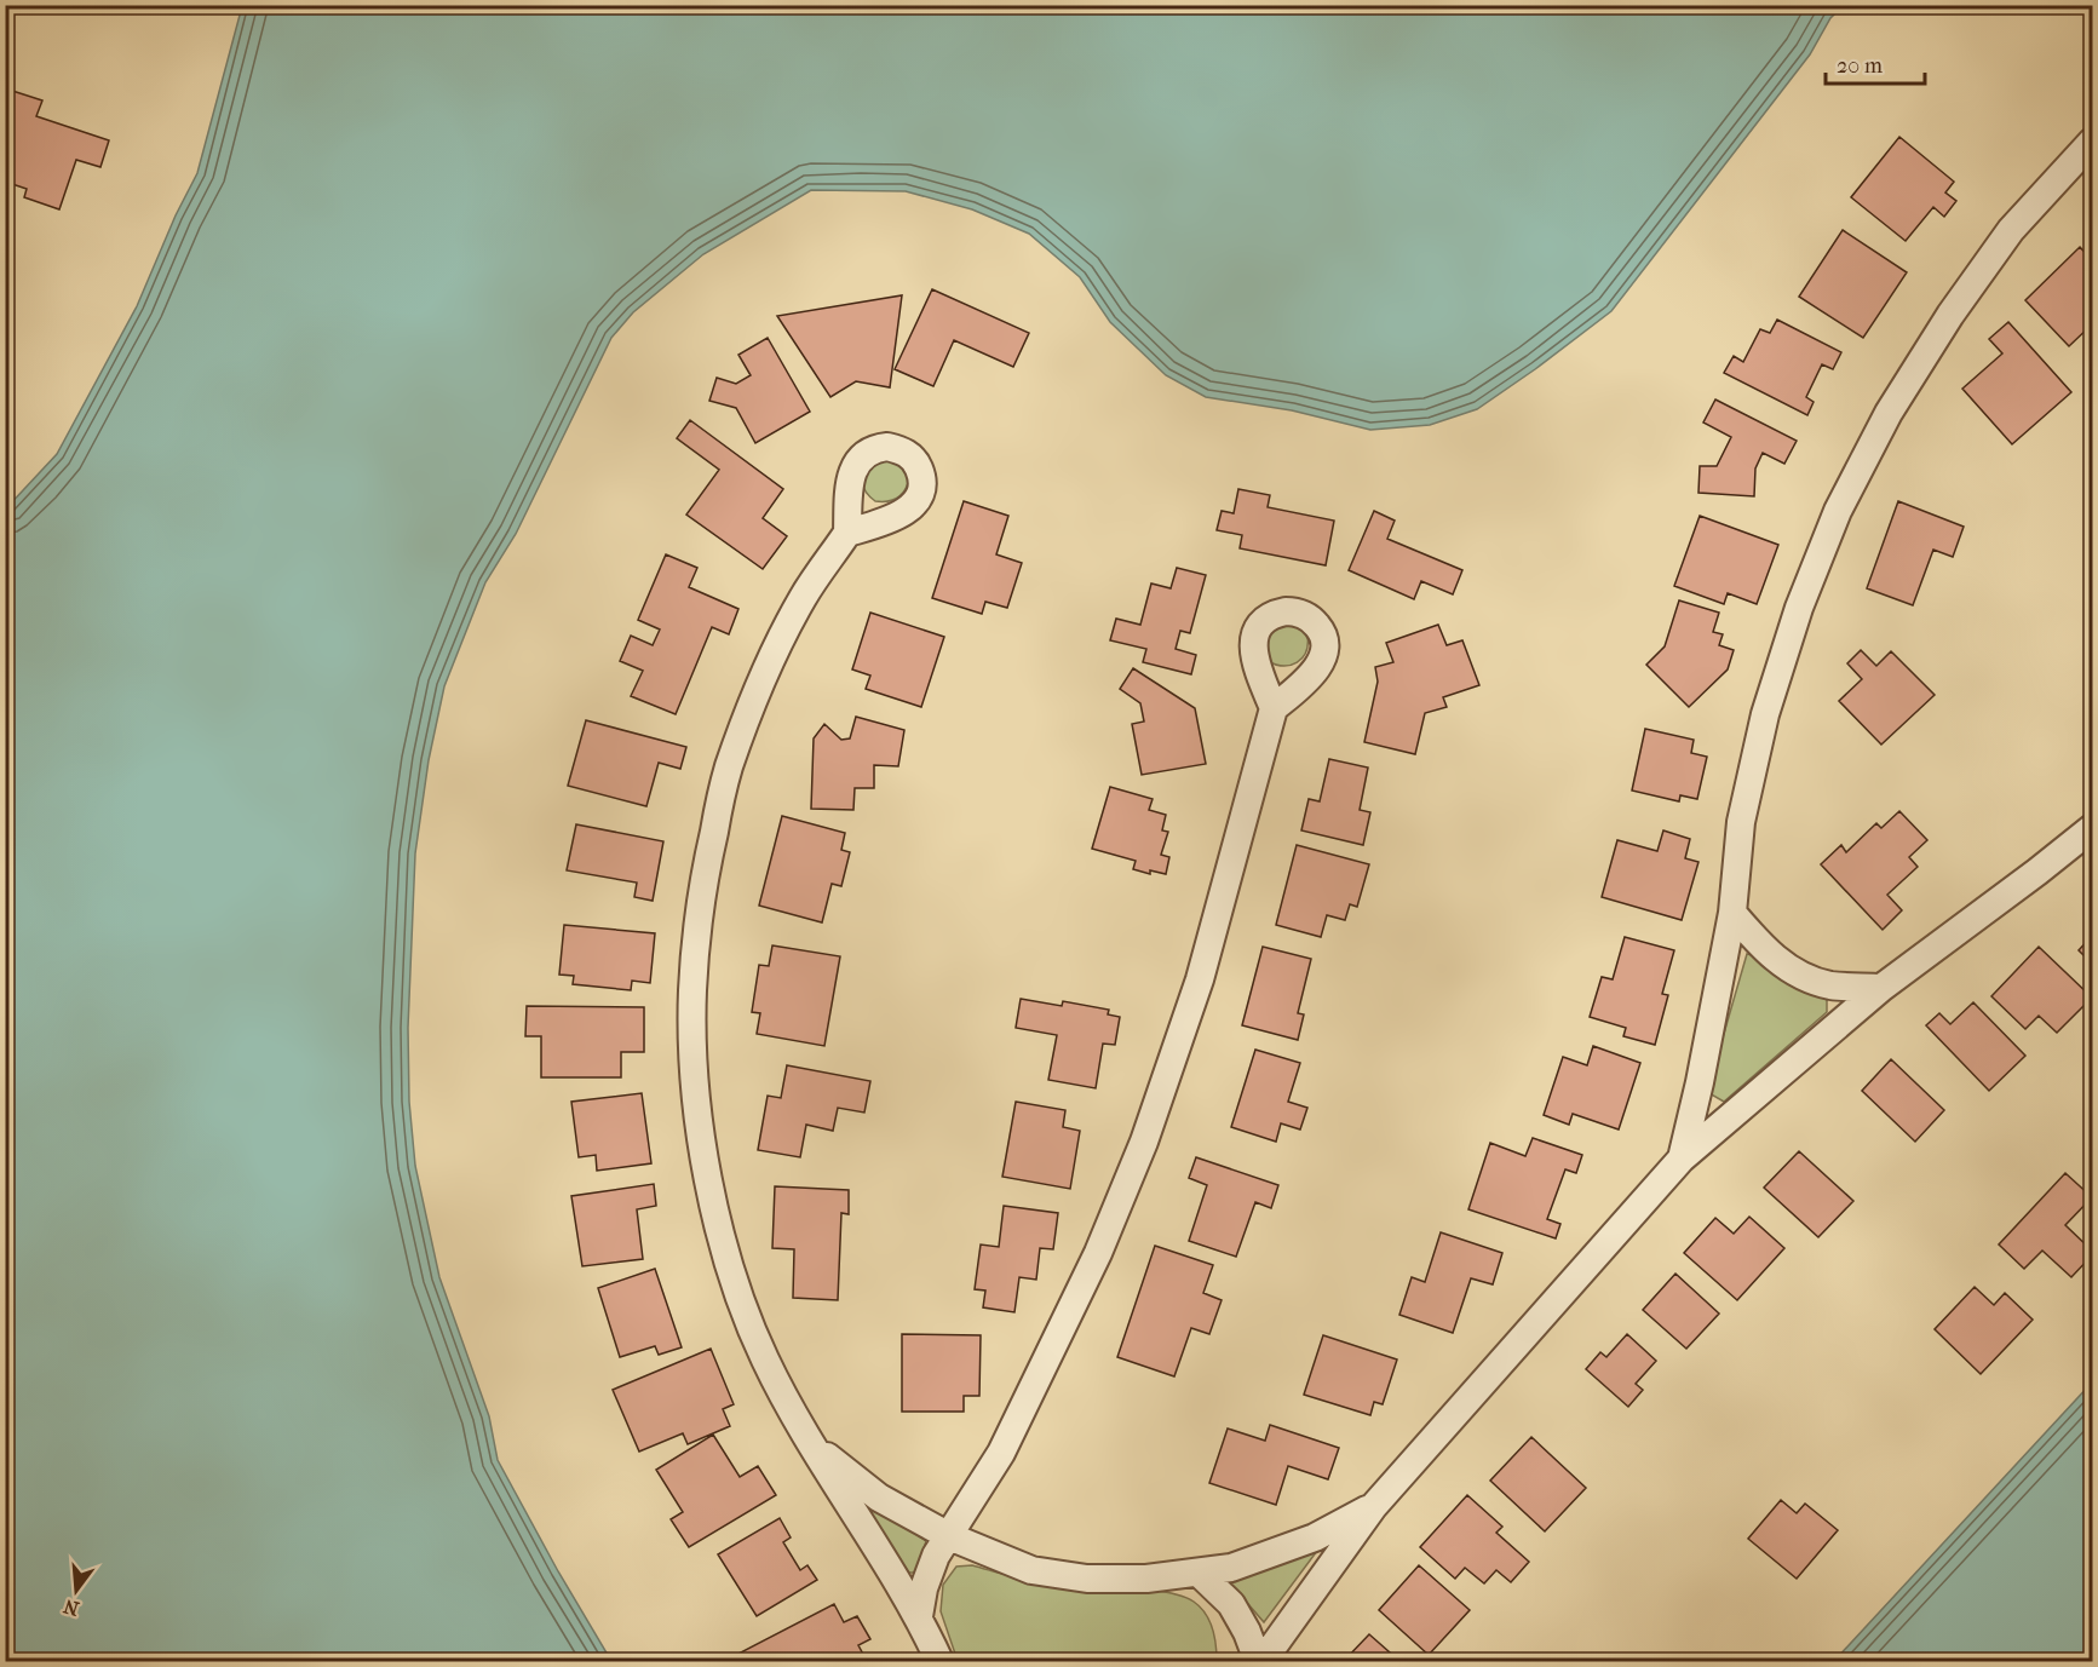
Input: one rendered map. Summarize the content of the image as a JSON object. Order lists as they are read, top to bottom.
{
  "scale_bar": "20 m",
  "north": "bottom"
}
